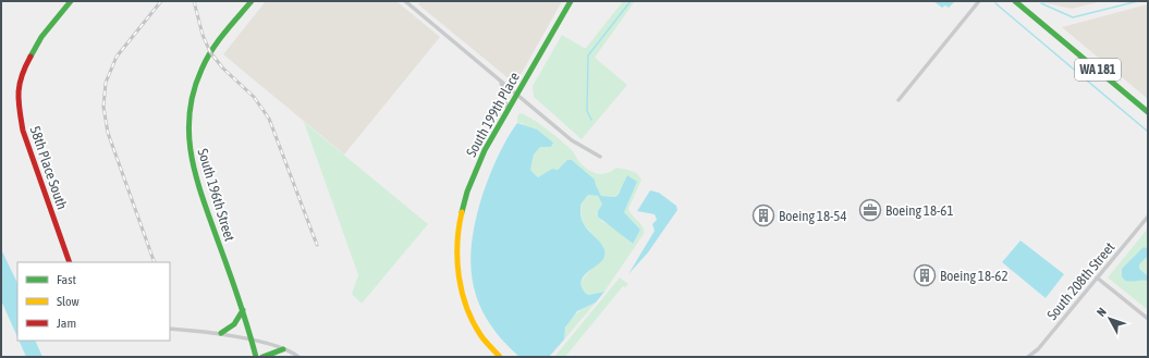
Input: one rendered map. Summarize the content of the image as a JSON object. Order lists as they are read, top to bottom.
{
  "streets": {
    "street": [
      "WA 181",
      "South 199th Place",
      "58th Place South",
      "South 196th Street",
      "South 208th Street"
    ]
  },
  "places": {
    "office": ["Boeing 18-61"],
    "building": ["Boeing 18-54", "Boeing 18-62"]
  },
  "legend": ["Fast", "Slow", "Jam"],
  "north": "top left"
}
